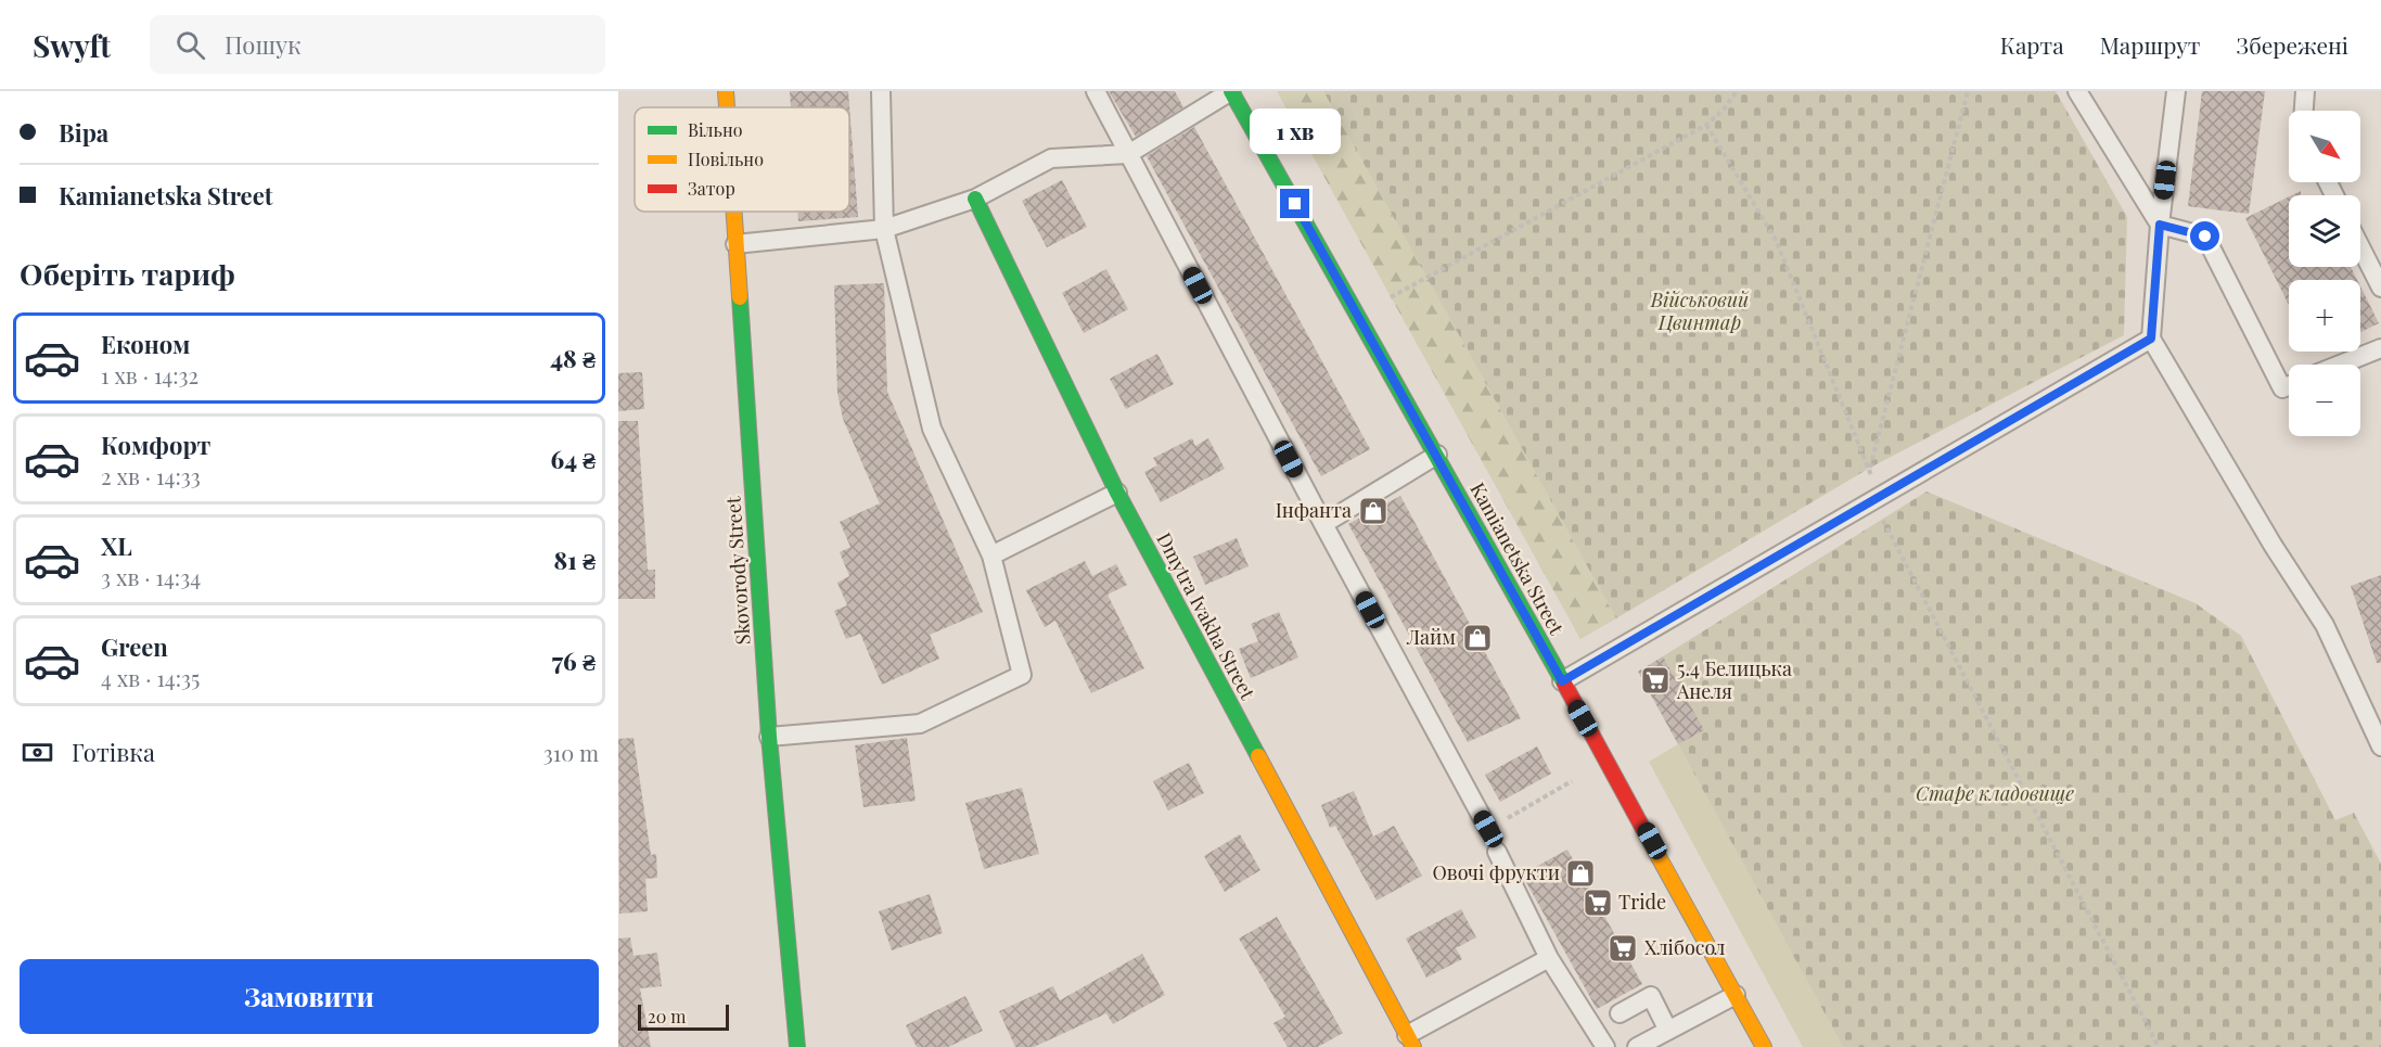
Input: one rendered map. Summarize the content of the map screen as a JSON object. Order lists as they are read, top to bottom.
{
  "streets": {
    "main road": ["Kamianetska Street", "Skovorody Street", "Dmytra Ivakha Street"]
  },
  "parks": ["Військовий Цвинтар", "Старе кладовище"],
  "places": {
    "shop": ["Інфанта", "Лайм", "Овочі фрукти"],
    "supermarket": ["5.4 Белицька Анеля", "Tride", "Хлібосол"]
  },
  "legend": ["Вільно", "Повільно", "Затор"],
  "scale_bar": "20 m",
  "north": "bottom right",
  "page": {
    "header": "Swyft",
    "search": "Пошук",
    "nav": ["Карта", "Маршрут", "Збережені"],
    "banner": ["Віра", "Kamianetska Street"],
    "bubble": "1 хв",
    "map_buttons": ["+", "−"],
    "heading": "Оберіть тариф",
    "list": [
      {
        "name": "Економ",
        "note": "1 хв · 14:32",
        "value": "48 ₴"
      },
      {
        "name": "Комфорт",
        "note": "2 хв · 14:33",
        "value": "64 ₴"
      },
      {
        "name": "XL",
        "note": "3 хв · 14:34",
        "value": "81 ₴"
      },
      {
        "name": "Green",
        "note": "4 хв · 14:35",
        "value": "76 ₴"
      }
    ],
    "pay": ["Готівка", "310 m"],
    "buttons": "Замовити",
    "scale": "20 m"
  }
}
